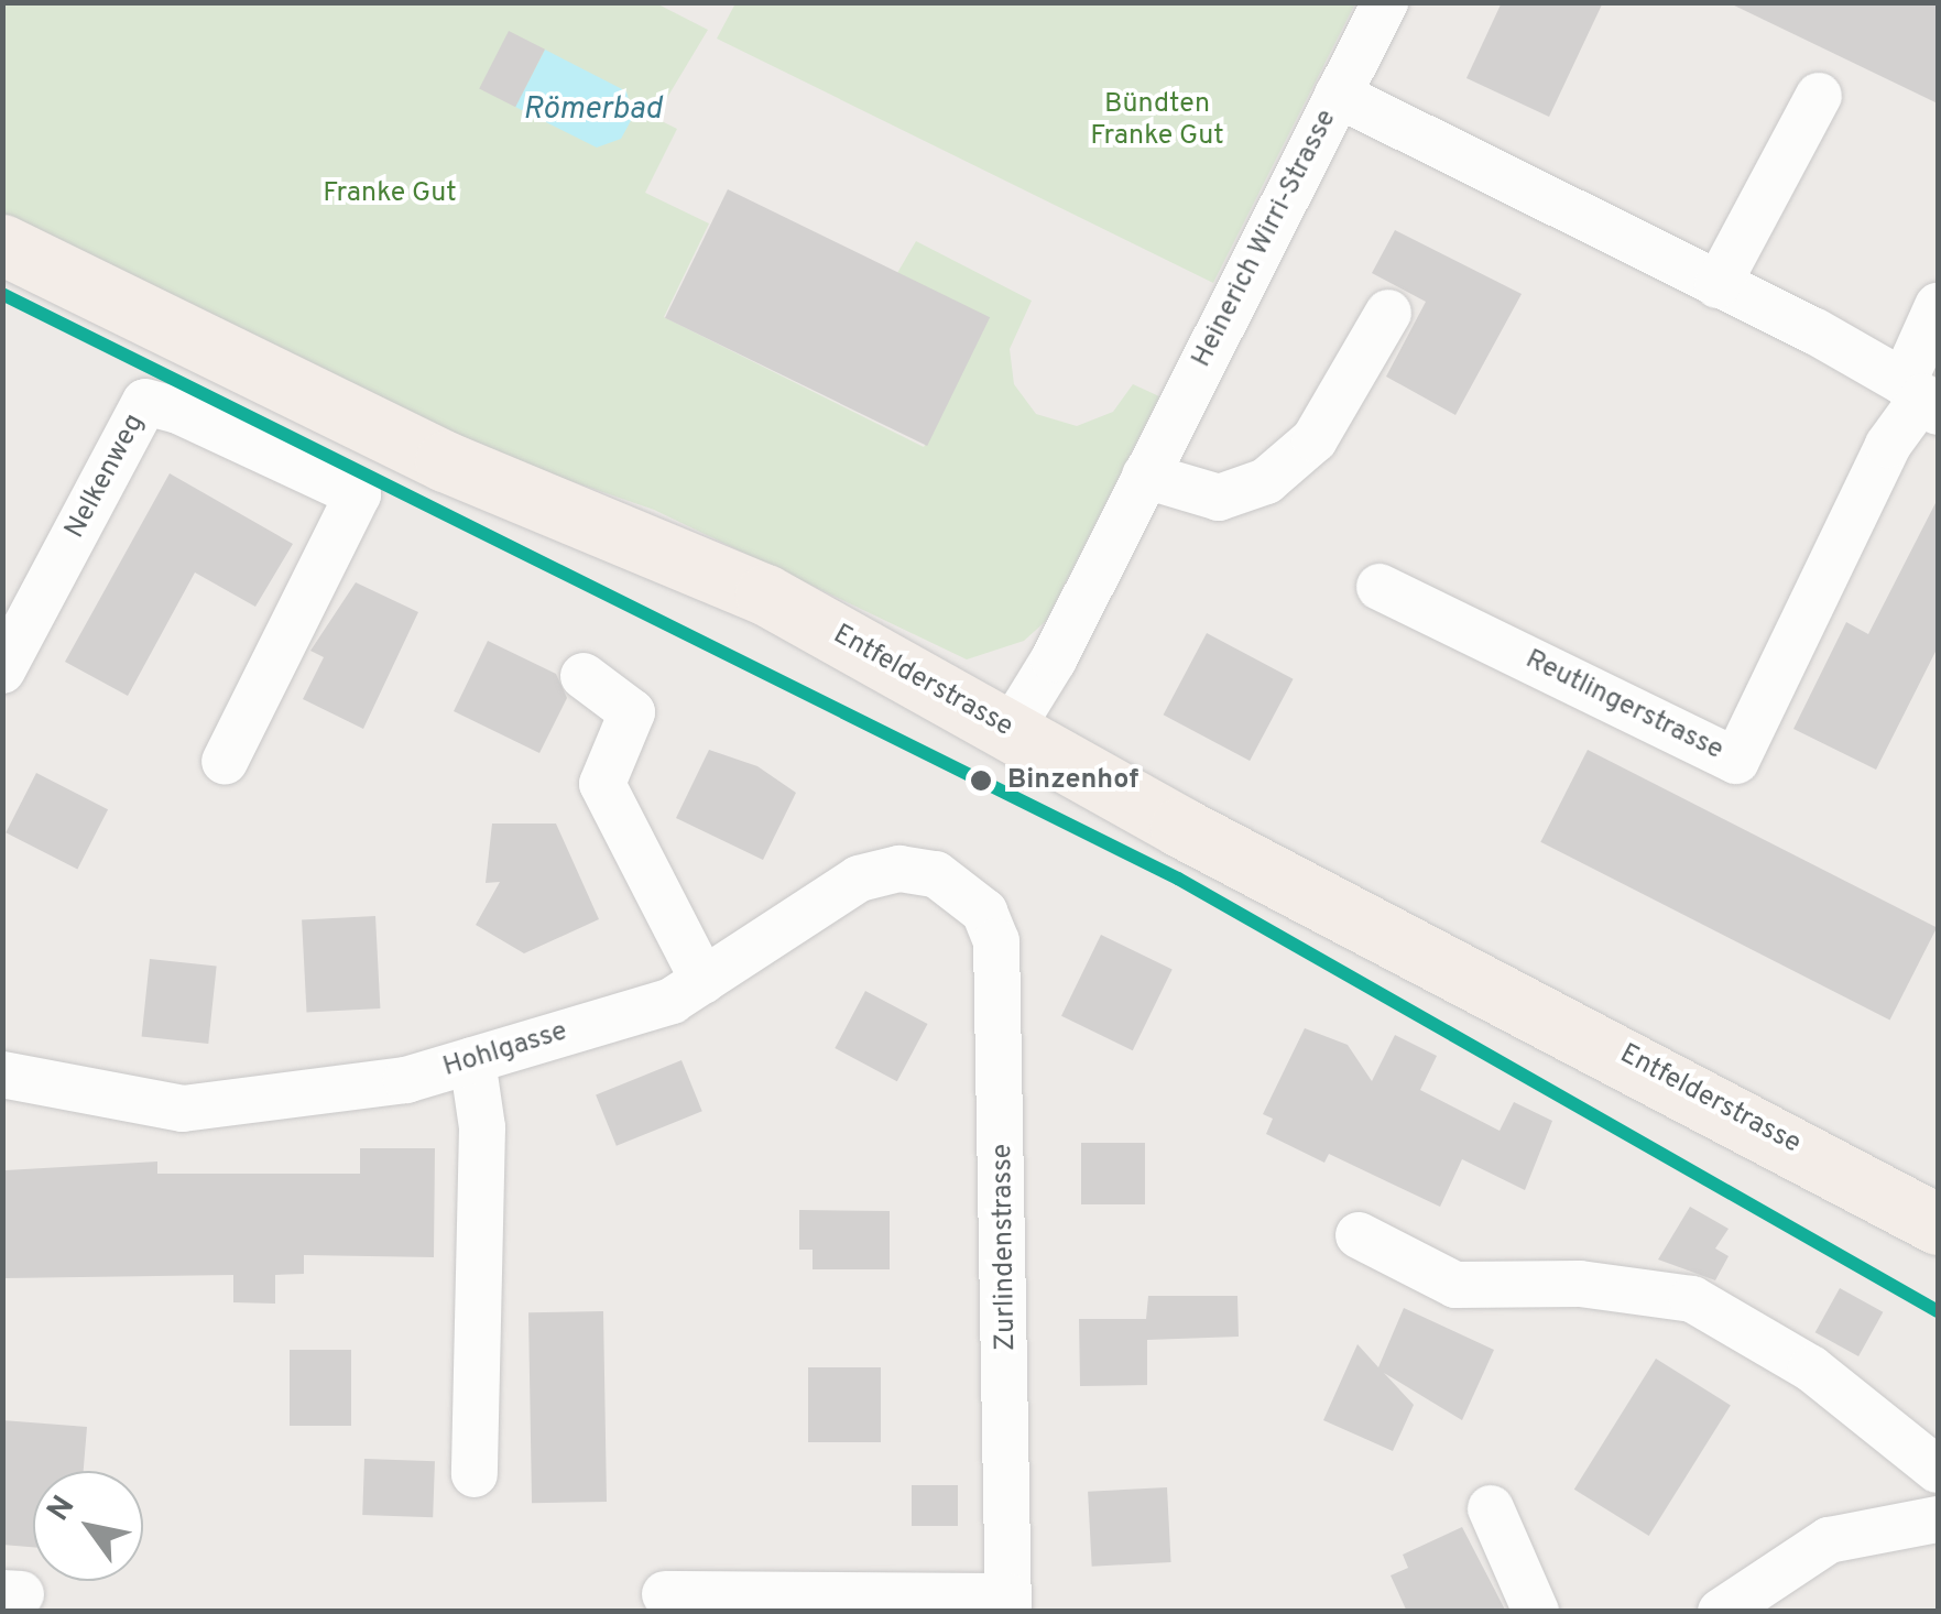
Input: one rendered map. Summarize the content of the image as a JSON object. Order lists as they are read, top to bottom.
{
  "streets": {
    "main road": ["Entfelderstrasse"],
    "street": [
      "Heinerich Wirri-Strasse",
      "Nelkenweg",
      "Reutlingerstrasse",
      "Hohlgasse",
      "Zurlindenstrasse"
    ]
  },
  "crossings": [
    ["Heinerich Wirri-Strasse", "Entfelderstrasse"],
    ["Hohlgasse", "Zurlindenstrasse"]
  ],
  "water": ["Römerbad"],
  "parks": ["Bündten Franke Gut", "Franke Gut"],
  "places": ["Binzenhof"],
  "north": "top left"
}
